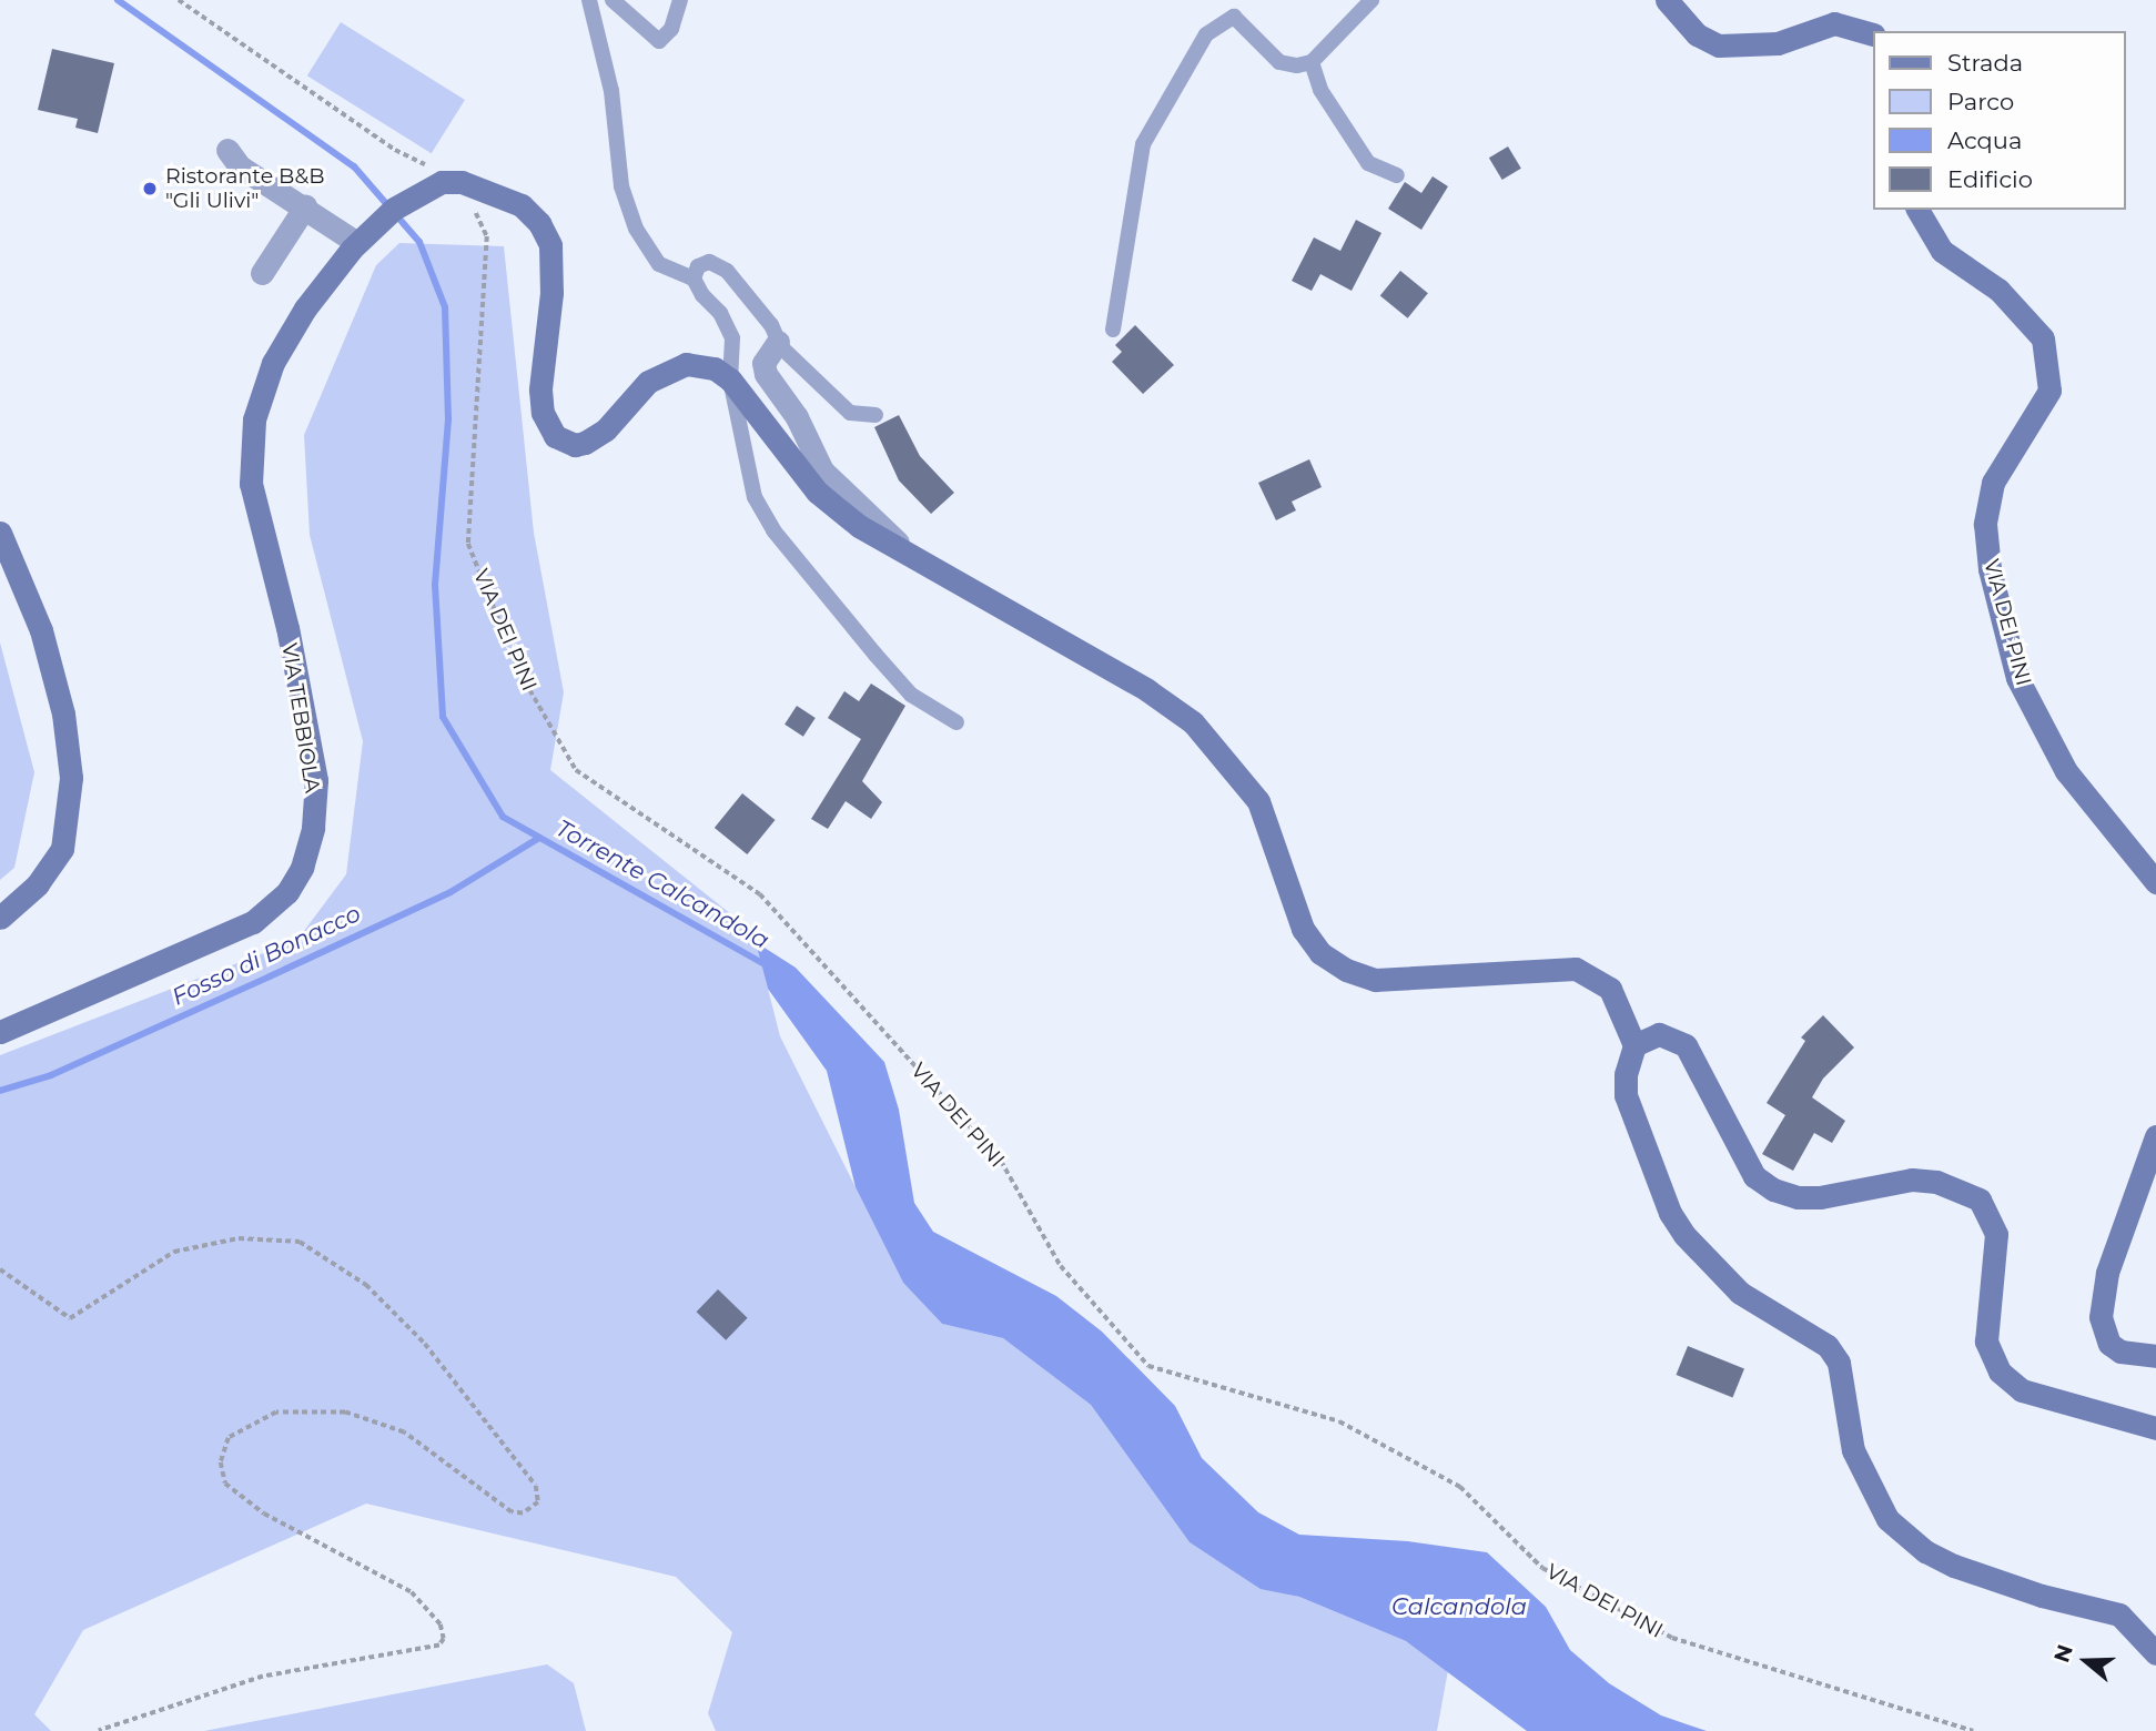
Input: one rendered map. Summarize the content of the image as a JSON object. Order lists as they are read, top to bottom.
{
  "streets": {
    "main road": ["VIA DEI PINI", "VIA TEBBIOLA"]
  },
  "crossings": [
    ["VIA DEI PINI", "VIA TEBBIOLA"]
  ],
  "water": ["Torrente Calcandola", "Fosso di Bonacco", "Calcandola"],
  "places": ["Ristorante B&B \"Gli Ulivi\""],
  "legend": [
    "Strada",
    "Parco",
    "Acqua",
    "Edificio"
  ],
  "north": "left"
}
